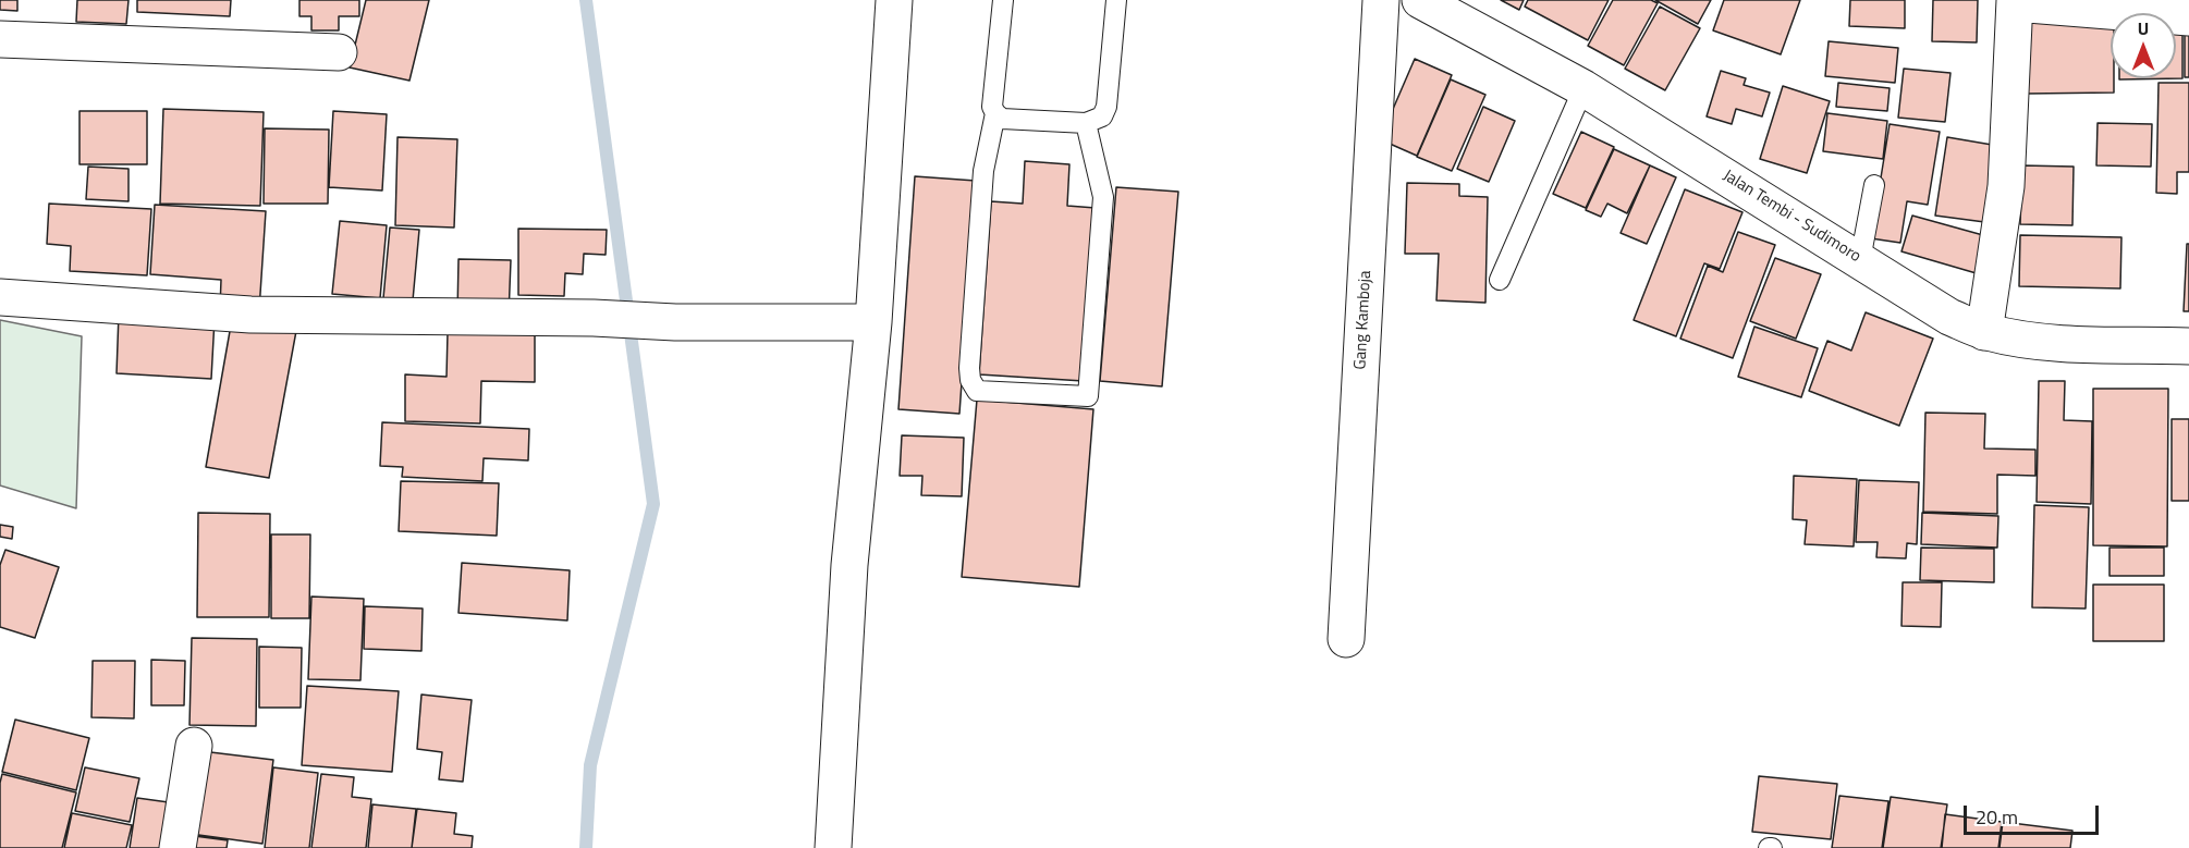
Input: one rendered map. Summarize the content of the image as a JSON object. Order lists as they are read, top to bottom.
{
  "streets": {
    "street": ["Jalan Tembi - Sudimoro", "Gang Kamboja"]
  },
  "scale_bar": "20 m",
  "north": "top"
}
